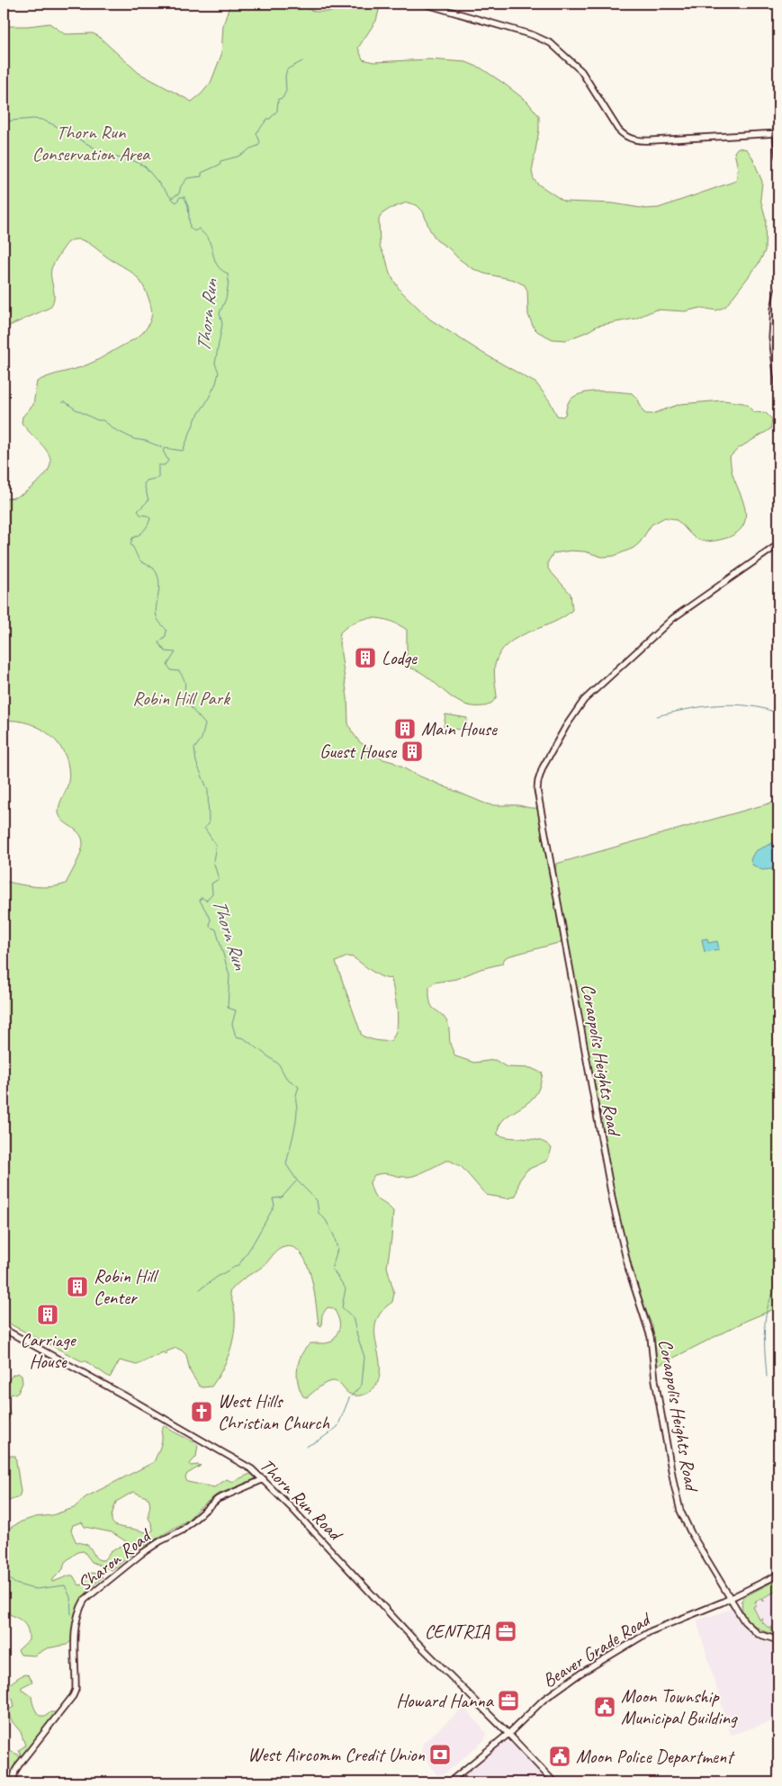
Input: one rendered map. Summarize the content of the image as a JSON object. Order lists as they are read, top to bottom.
{
  "streets": {
    "street": [
      "Coraopolis Heights Road",
      "Thorn Run Road",
      "Sharon Road",
      "Beaver Grade Road"
    ]
  },
  "crossings": [
    ["Coraopolis Heights Road", "Beaver Grade Road"],
    ["Thorn Run Road", "Sharon Road"],
    ["Thorn Run Road", "Beaver Grade Road"]
  ],
  "water": ["Thorn Run"],
  "parks": ["Thorn Run Conservation Area", "Robin Hill Park"],
  "places": {
    "building": [
      "Lodge",
      "Main House",
      "Guest House",
      "Robin Hill Center",
      "Carriage House"
    ],
    "church": ["West Hills Christian Church"],
    "office": ["CENTRIA", "Howard Hanna"],
    "public building": ["Moon Township Municipal Building", "Moon Police Department"],
    "bank": ["West Aircomm Credit Union"]
  }
}
